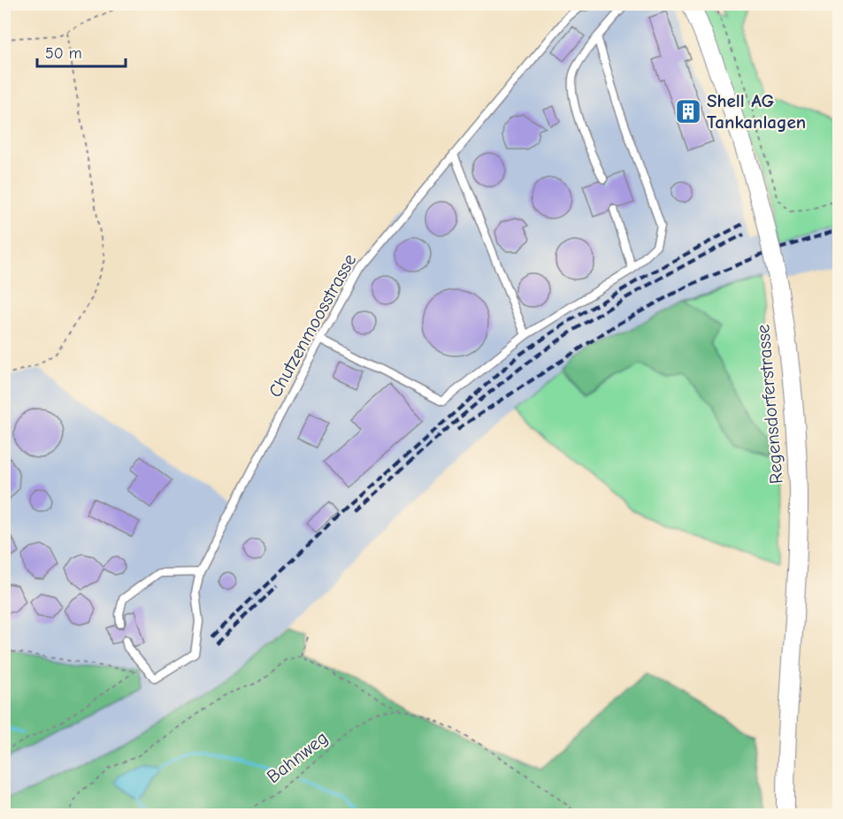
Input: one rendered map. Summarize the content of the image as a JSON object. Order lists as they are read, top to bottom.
{
  "streets": {
    "street": ["Regensdorferstrasse"],
    "lane": ["Chutzenmoosstrasse"],
    "path": ["Bahnweg"]
  },
  "places": {
    "building": ["Shell AG Tankanlagen"]
  },
  "scale_bar": "50 m"
}
